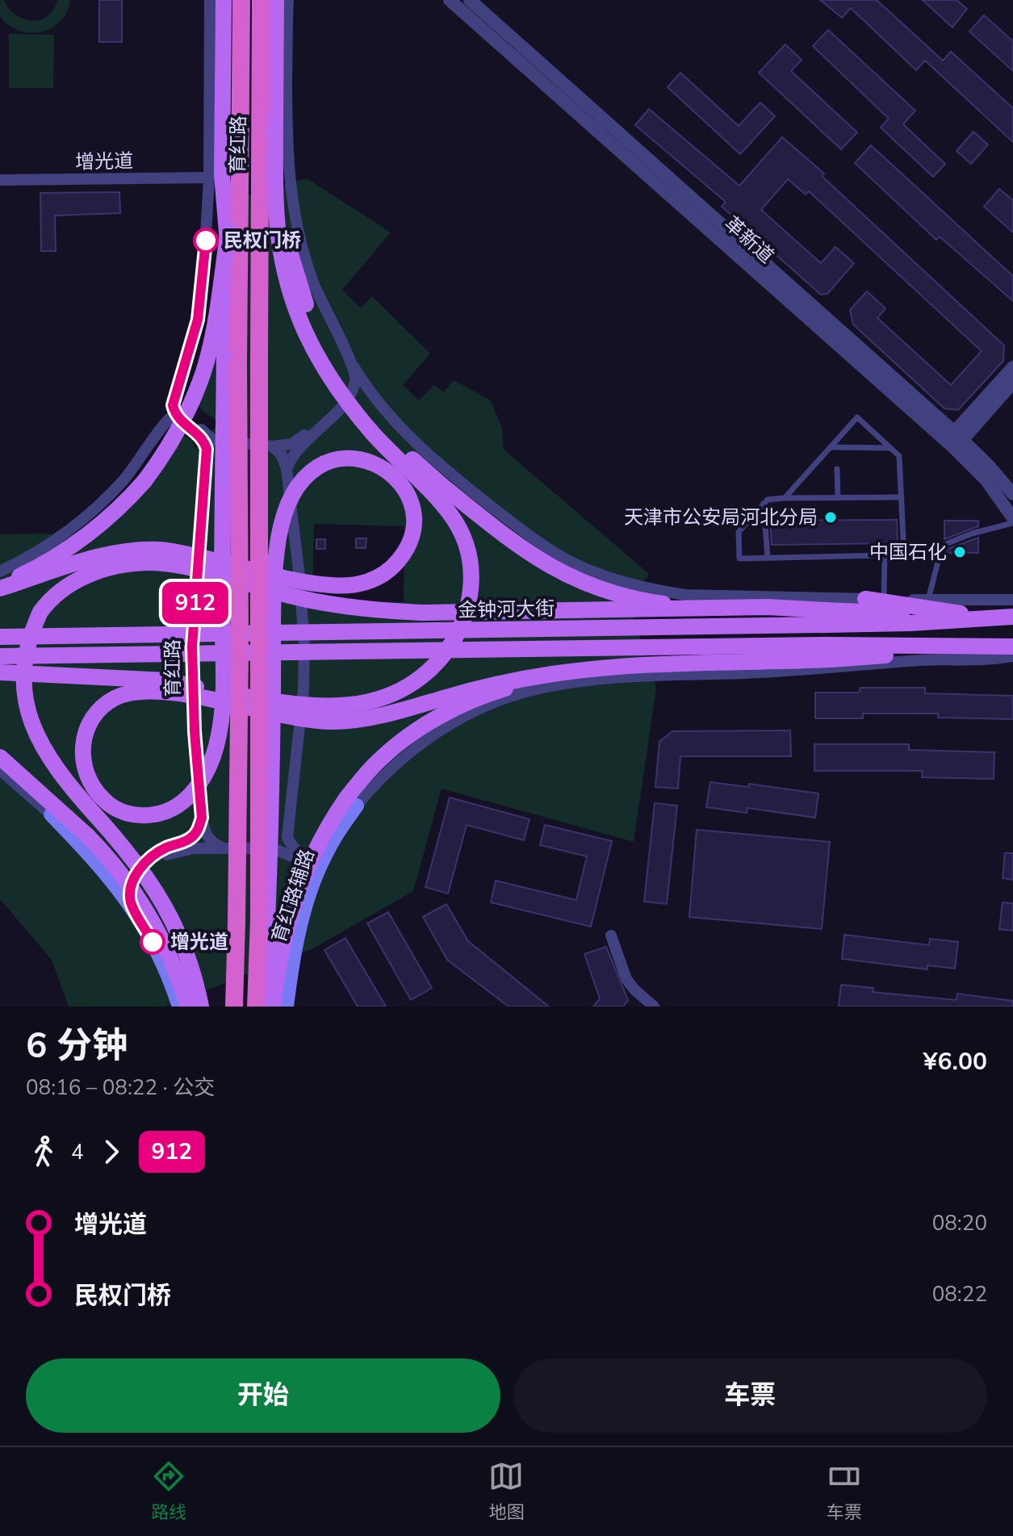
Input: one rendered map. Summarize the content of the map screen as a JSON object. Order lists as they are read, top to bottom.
{
  "streets": {
    "highway": ["育红路"],
    "main road": ["金钟河大街", "育红路辅路"],
    "street": ["增光道", "革新道"]
  },
  "crossings": [
    ["育红路", "增光道"]
  ],
  "places": [
    "民权门桥",
    "天津市公安局河北分局",
    "中国石化",
    "增光道"
  ],
  "lines": ["bus line 912"],
  "page": {
    "on_map": "912",
    "heading": ["6 分钟", "08:16 – 08:22 · 公交", "¥6.00"],
    "legs": ["4", "912"],
    "list": [
      {
        "name": "增光道",
        "value": "08:20"
      },
      {
        "name": "民权门桥",
        "value": "08:22"
      }
    ],
    "buttons": ["开始", "车票"],
    "tabs": ["路线", "地图", "车票"]
  }
}
